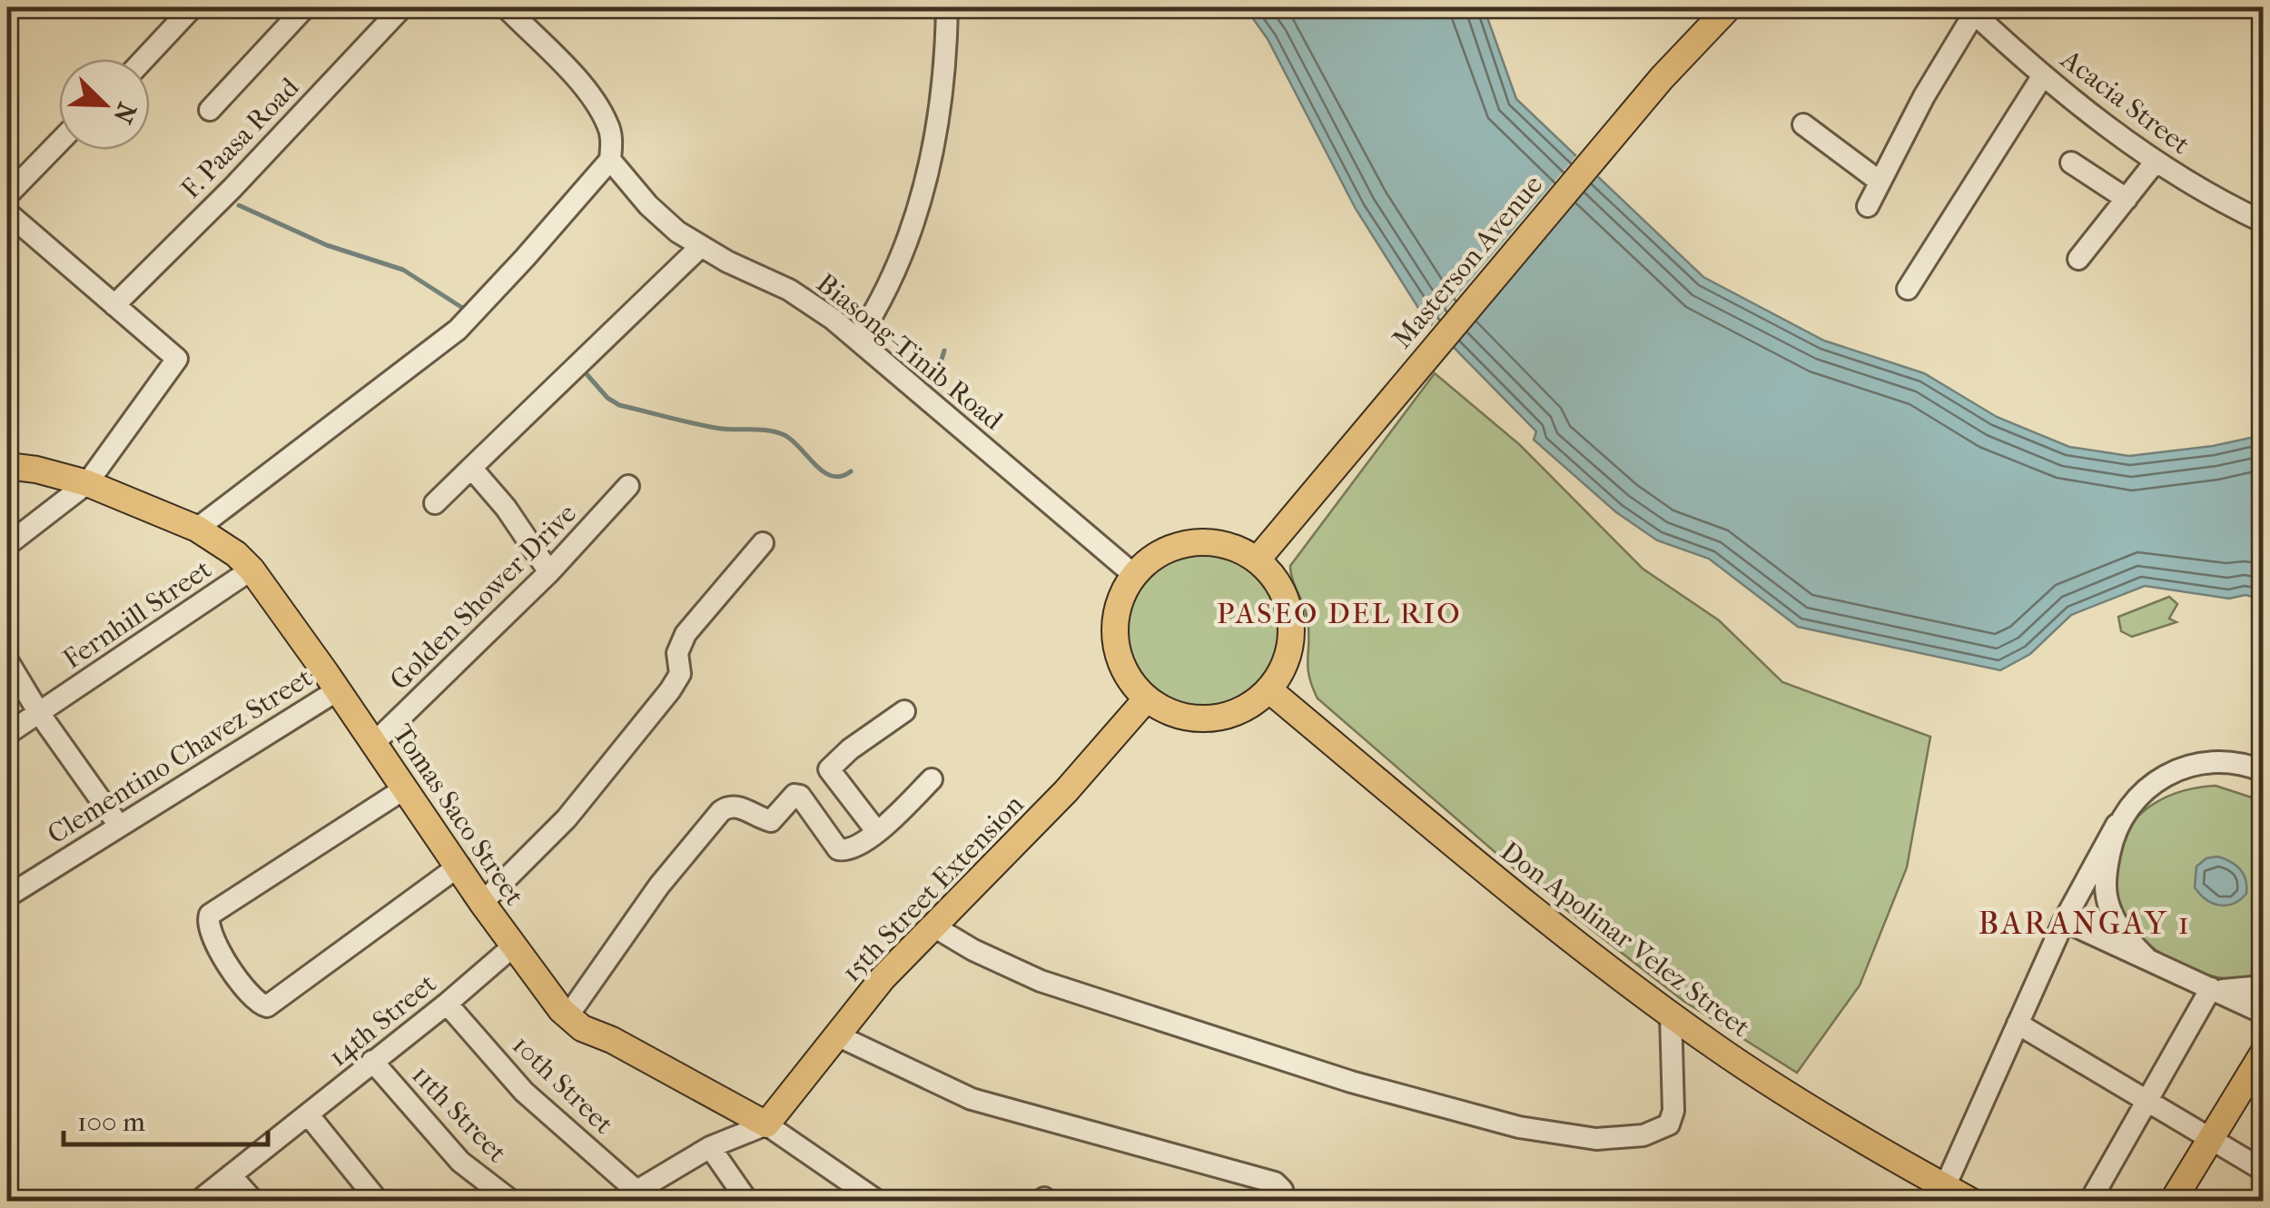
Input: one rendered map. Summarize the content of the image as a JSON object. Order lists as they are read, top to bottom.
{
  "streets": {
    "main road": [
      "Masterson Avenue",
      "Tomas Saco Street",
      "15th Street Extension",
      "Don Apolinar Velez Street"
    ],
    "street": [
      "Acacia Street",
      "F. Paasa Road",
      "Biasong-Tinib Road",
      "Golden Shower Drive",
      "Fernhill Street",
      "Clementino Chavez Street",
      "14th Street",
      "10th Street",
      "11th Street"
    ]
  },
  "crossings": [
    ["Masterson Avenue", "Biasong-Tinib Road"],
    ["Masterson Avenue", "15th Street Extension"],
    ["Masterson Avenue", "Don Apolinar Velez Street"],
    ["Biasong-Tinib Road", "15th Street Extension"],
    ["Biasong-Tinib Road", "Don Apolinar Velez Street"],
    ["Golden Shower Drive", "Tomas Saco Street"],
    ["Fernhill Street", "Tomas Saco Street"],
    ["Clementino Chavez Street", "Tomas Saco Street"],
    ["Tomas Saco Street", "15th Street Extension"],
    ["Tomas Saco Street", "14th Street"],
    ["15th Street Extension", "Don Apolinar Velez Street"],
    ["14th Street", "10th Street"],
    ["14th Street", "11th Street"]
  ],
  "districts": ["PASEO DEL RIO", "BARANGAY 1"],
  "scale_bar": "100 m",
  "north": "bottom right"
}
